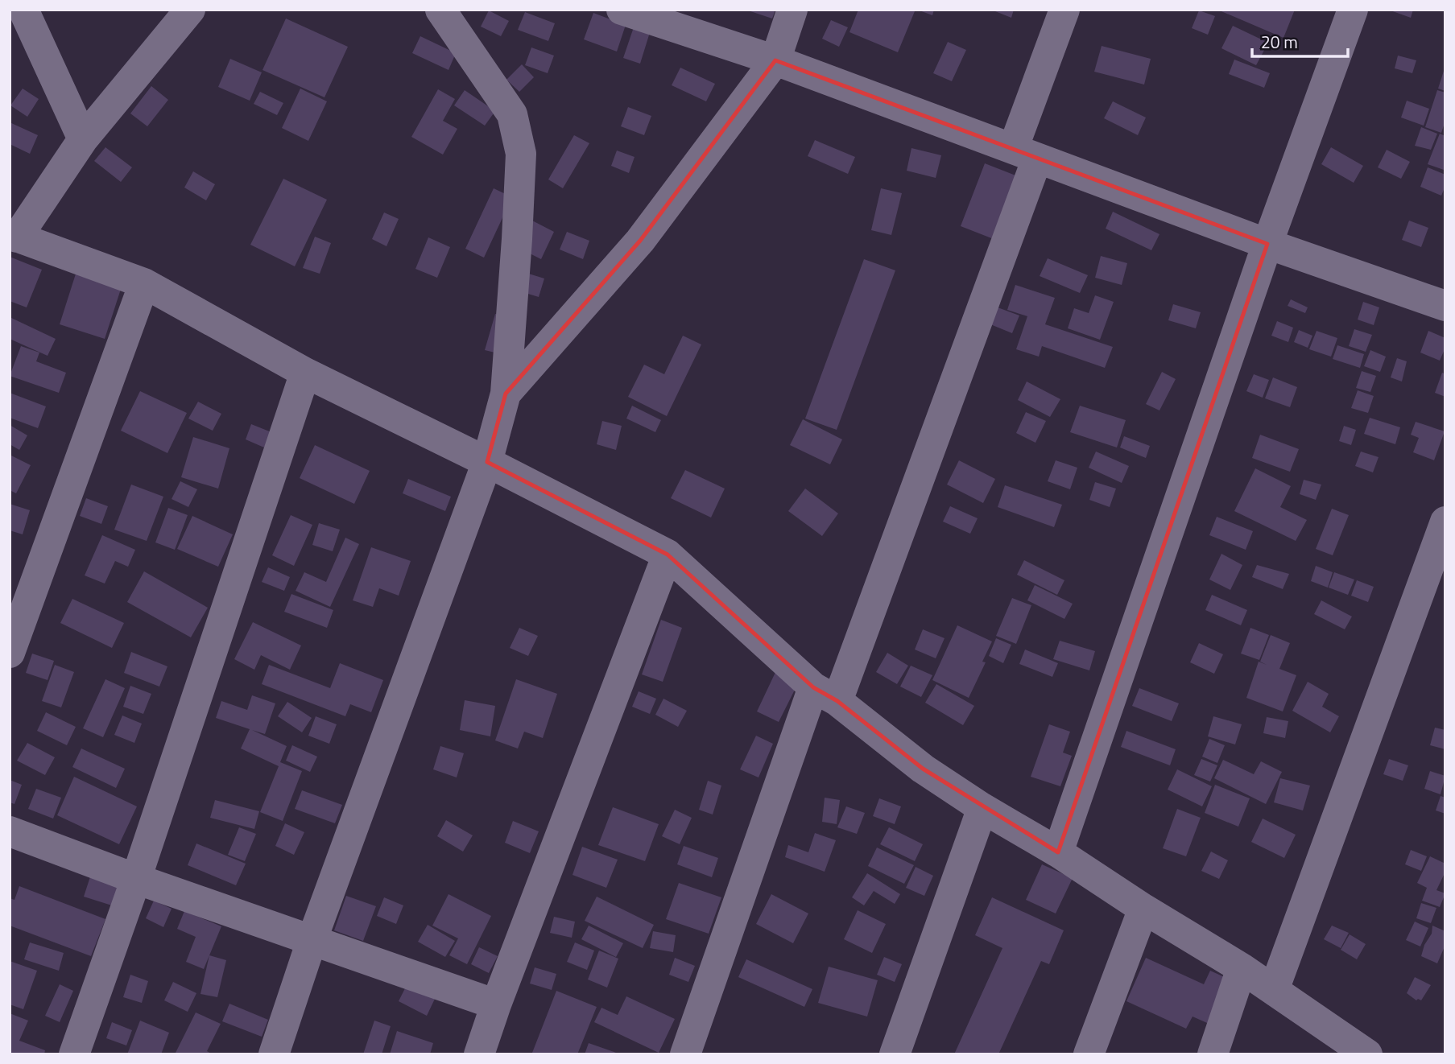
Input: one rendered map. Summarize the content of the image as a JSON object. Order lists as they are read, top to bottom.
{
  "scale_bar": "20 m"
}
